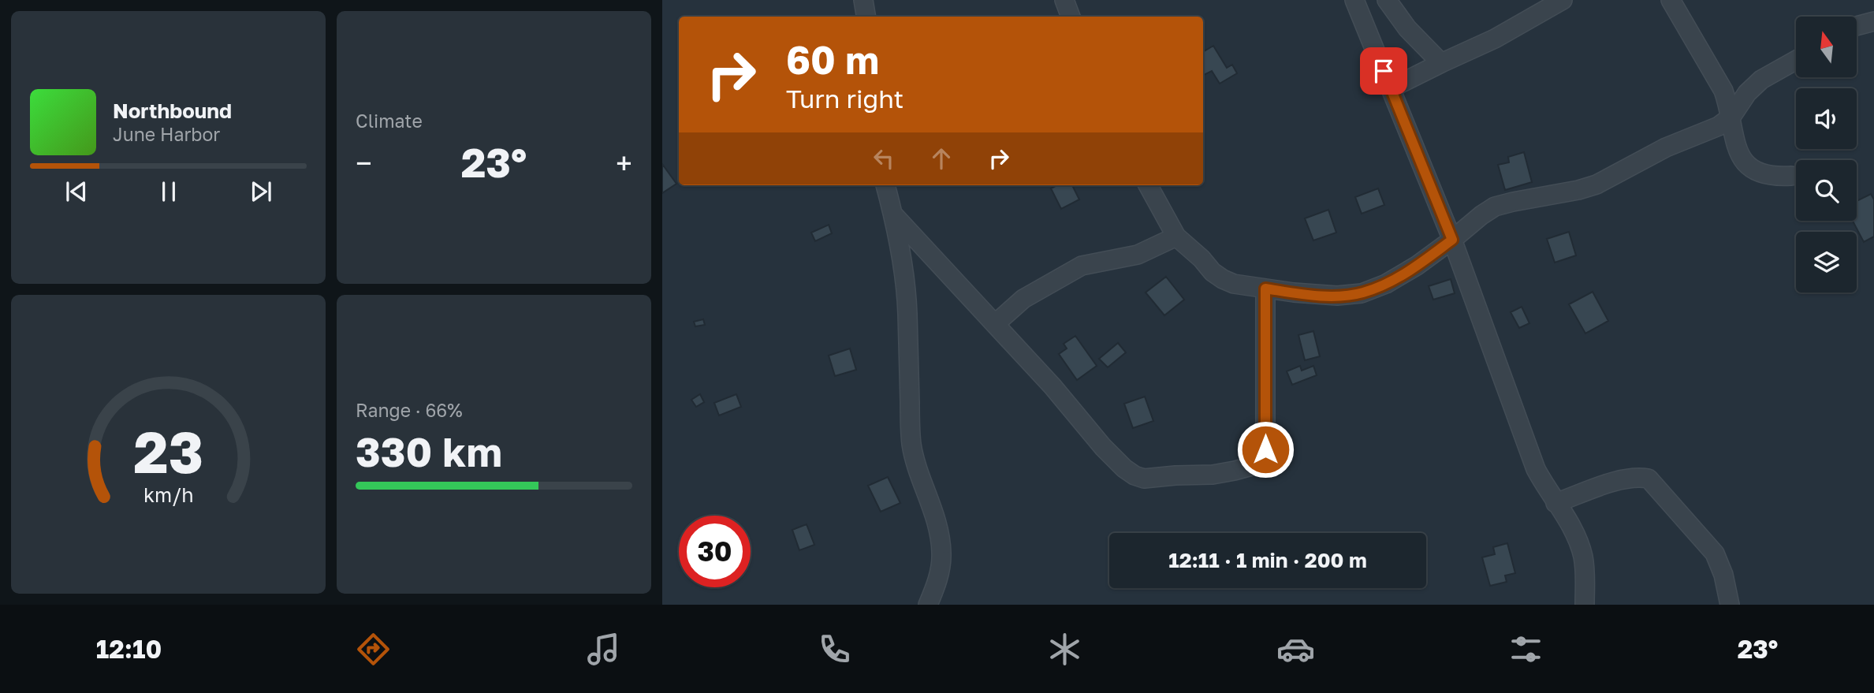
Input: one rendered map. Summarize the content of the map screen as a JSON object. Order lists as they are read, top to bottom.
{
  "north": "top",
  "page": {
    "tile": [
      "Climate",
      ["Range · 66%", "330 km"]
    ],
    "turn": ["60 m", "Turn right"],
    "song": ["Northbound", "June Harbor"],
    "heat": ["−", "23°", "+"],
    "limit": "30",
    "trip": "12:11 · 1 min · 200 m",
    "tabs": ["12:10", "23°"],
    "gauge": ["23", "km/h"]
  }
}
